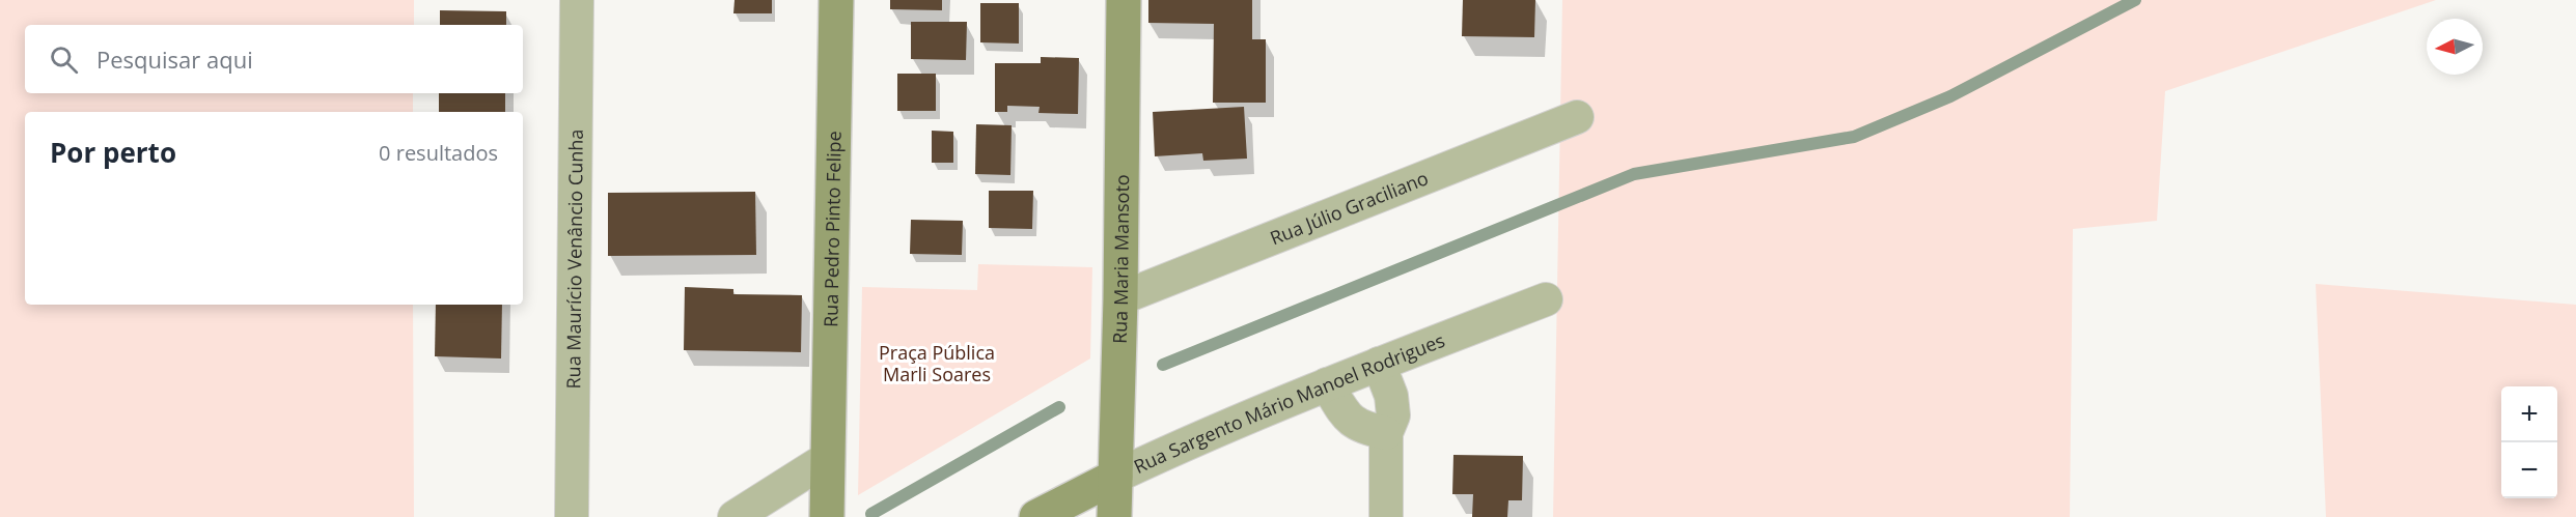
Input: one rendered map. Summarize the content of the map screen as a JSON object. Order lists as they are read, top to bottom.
{
  "streets": {
    "street": [
      "Rua Júlio Graciliano",
      "Rua Pedro Pinto Felipe",
      "Rua Maurício Venâncio Cunha",
      "Rua Maria Mansoto",
      "Rua Sargento Mário Manoel Rodrigues"
    ]
  },
  "crossings": [
    ["Rua Júlio Graciliano", "Rua Maria Mansoto"],
    ["Rua Maria Mansoto", "Rua Sargento Mário Manoel Rodrigues"]
  ],
  "parks": ["Praça Pública Marli Soares"],
  "north": "left",
  "page": {
    "search": "Pesquisar aqui",
    "heading": ["Por perto", "0 resultados"],
    "map_buttons": ["+", "−"]
  }
}
